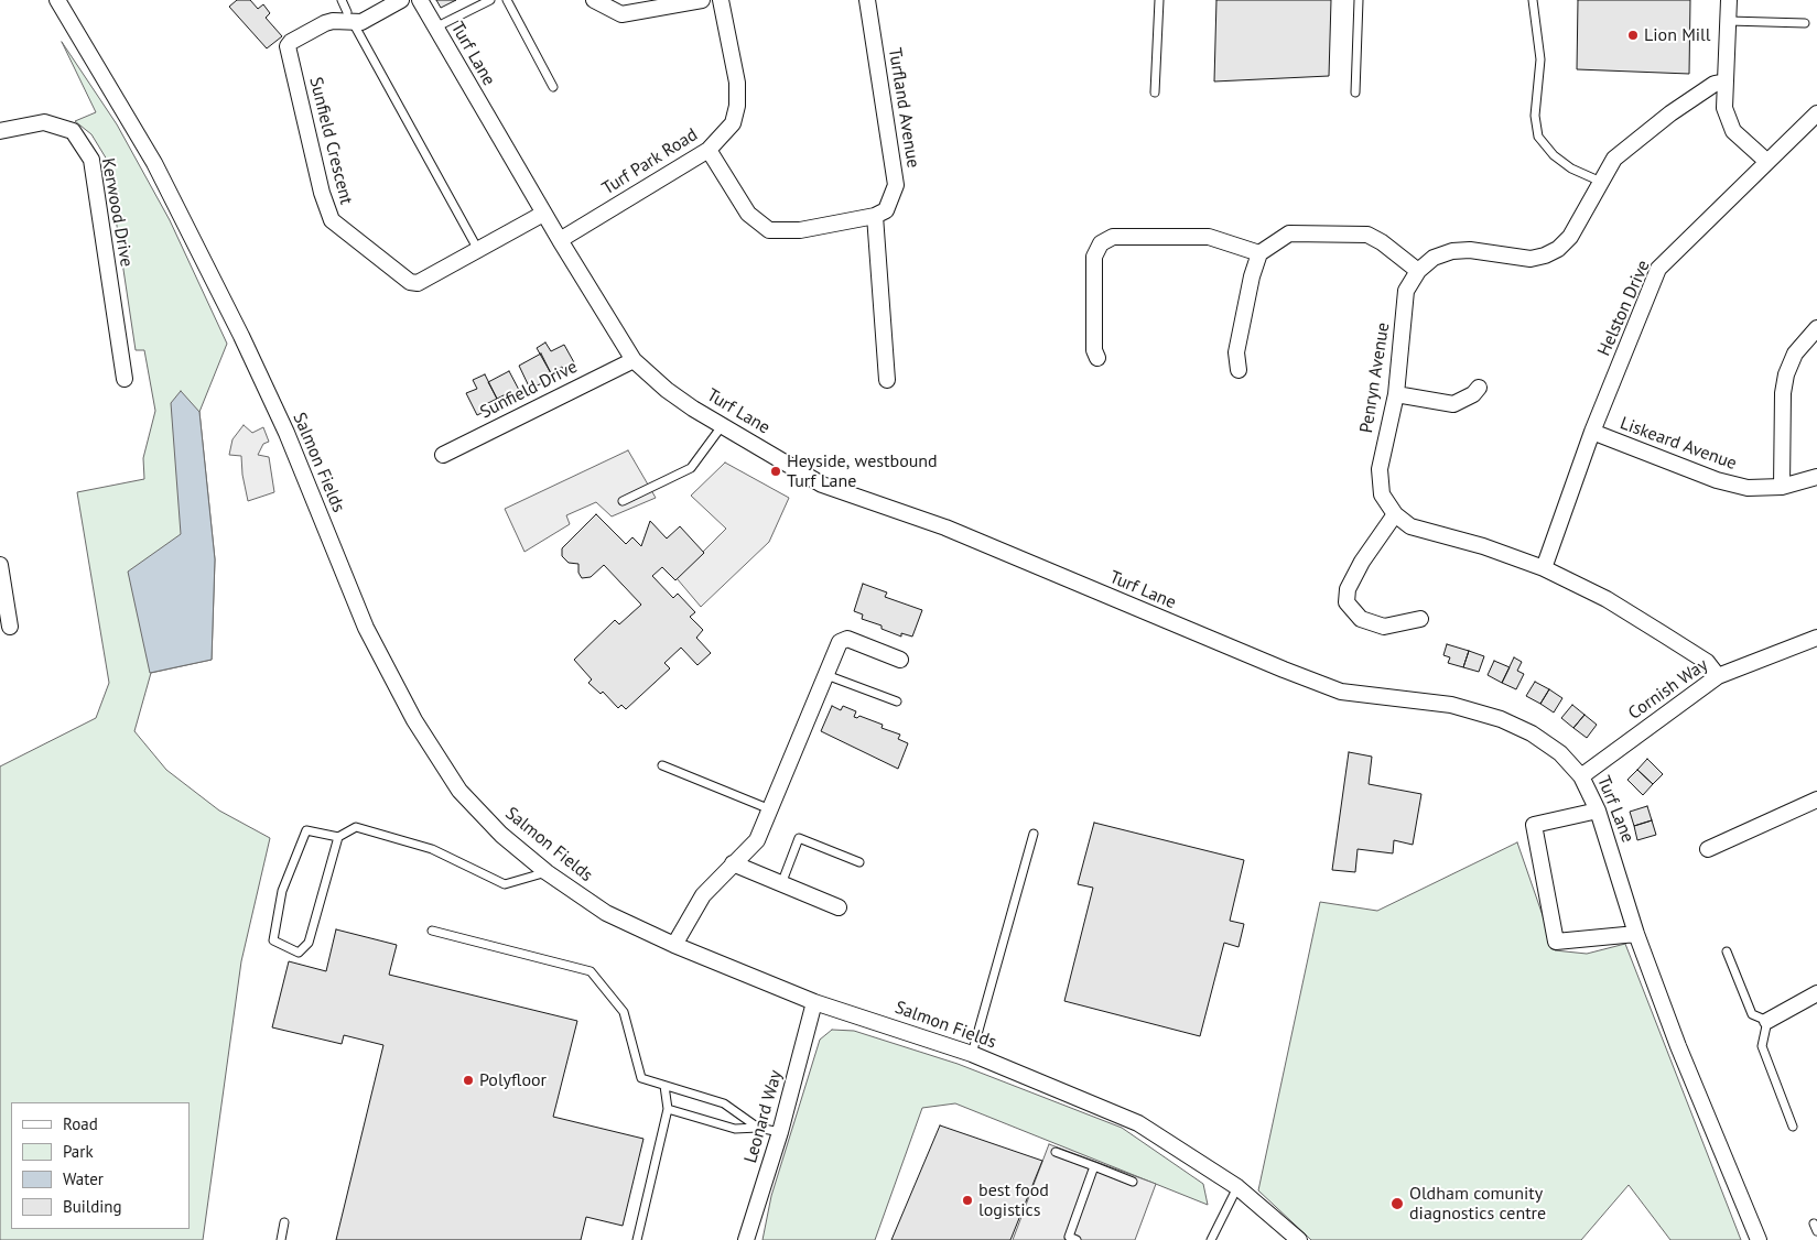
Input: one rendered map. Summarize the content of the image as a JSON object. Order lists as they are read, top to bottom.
{
  "streets": {
    "street": [
      "Turf Lane",
      "Turfland Avenue",
      "Sunfield Crescent",
      "Turf Park Road",
      "Kerwood Drive",
      "Helston Drive",
      "Penryn Avenue",
      "Sunfield Drive",
      "Liskeard Avenue",
      "Salmon Fields",
      "Cornish Way",
      "Leonard Way"
    ]
  },
  "crossings": [
    ["Turf Lane", "Sunfield Crescent"],
    ["Turf Lane", "Turf Park Road"],
    ["Turf Lane", "Sunfield Drive"],
    ["Turf Lane", "Cornish Way"],
    ["Helston Drive", "Penryn Avenue"],
    ["Helston Drive", "Liskeard Avenue"],
    ["Penryn Avenue", "Cornish Way"],
    ["Salmon Fields", "Leonard Way"]
  ],
  "places": [
    "Lion Mill",
    "Heyside, westbound Turf Lane",
    "Polyfloor",
    "best food logistics",
    "Oldham comunity diagnostics centre"
  ],
  "legend": [
    "Road",
    "Park",
    "Water",
    "Building"
  ]
}
